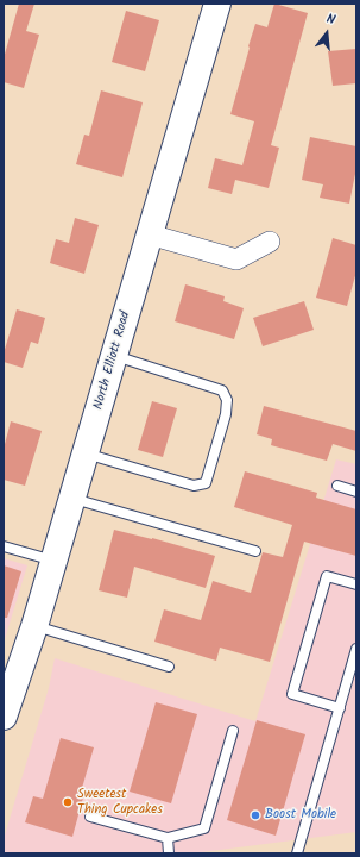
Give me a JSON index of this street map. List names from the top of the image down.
{
  "streets": {
    "street": ["North Elliott Road"]
  },
  "places": ["Sweetest Thing Cupcakes", "Boost Mobile"],
  "north": "top"
}
